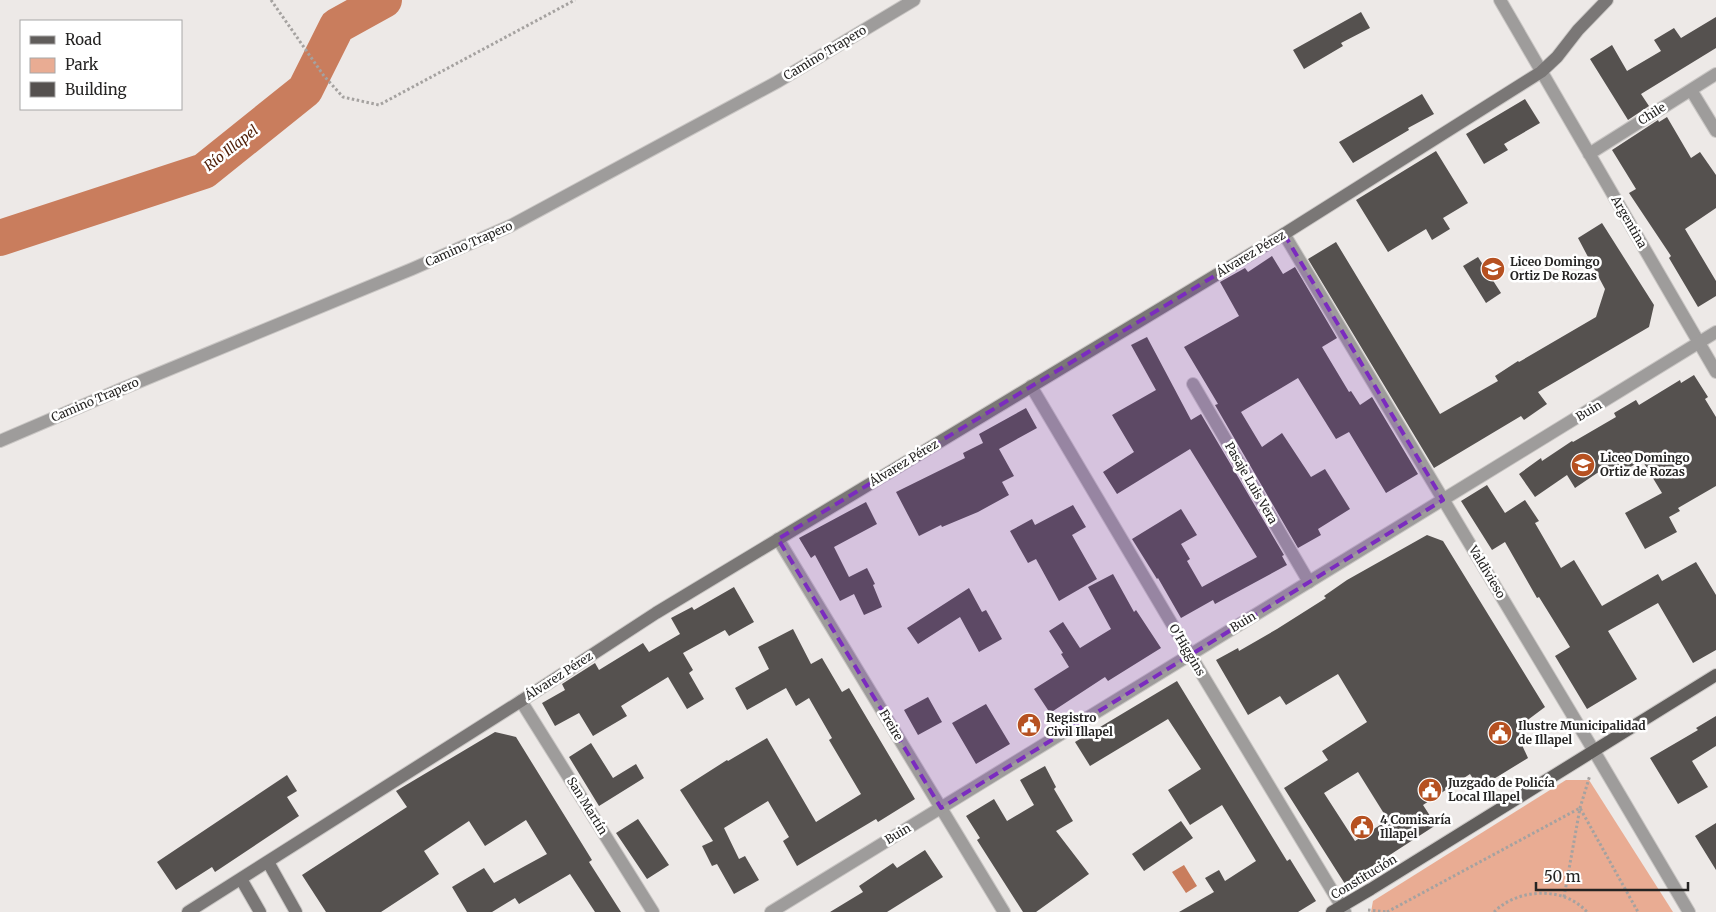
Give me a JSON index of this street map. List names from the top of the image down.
{
  "streets": {
    "main road": ["Álvarez Pérez", "Constitución"],
    "street": [
      "Camino Trapero",
      "Chile",
      "Argentina",
      "Buin",
      "Pasaje Luis Vera",
      "Valdivieso",
      "O'Higgins",
      "Freire",
      "San Martín"
    ]
  },
  "crossings": [
    ["Chile", "Argentina"],
    ["Argentina", "Álvarez Pérez"],
    ["Argentina", "Buin"],
    ["Álvarez Pérez", "Valdivieso"],
    ["Álvarez Pérez", "O'Higgins"],
    ["Álvarez Pérez", "Freire"],
    ["Álvarez Pérez", "San Martín"],
    ["Buin", "Pasaje Luis Vera"],
    ["Buin", "Valdivieso"],
    ["Buin", "O'Higgins"],
    ["Buin", "Freire"],
    ["Valdivieso", "Constitución"],
    ["O'Higgins", "Constitución"]
  ],
  "water": ["Río Illapel"],
  "places": {
    "school or university": ["Liceo Domingo Ortiz De Rozas", "Liceo Domingo Ortiz de Rozas"],
    "public building": [
      "Registro Civil Illapel",
      "Ilustre Municipalidad de Illapel",
      "Juzgado de Policía Local Illapel",
      "4 Comisaría Illapel"
    ]
  },
  "legend": ["Road", "Park", "Building"],
  "scale_bar": "50 m"
}
